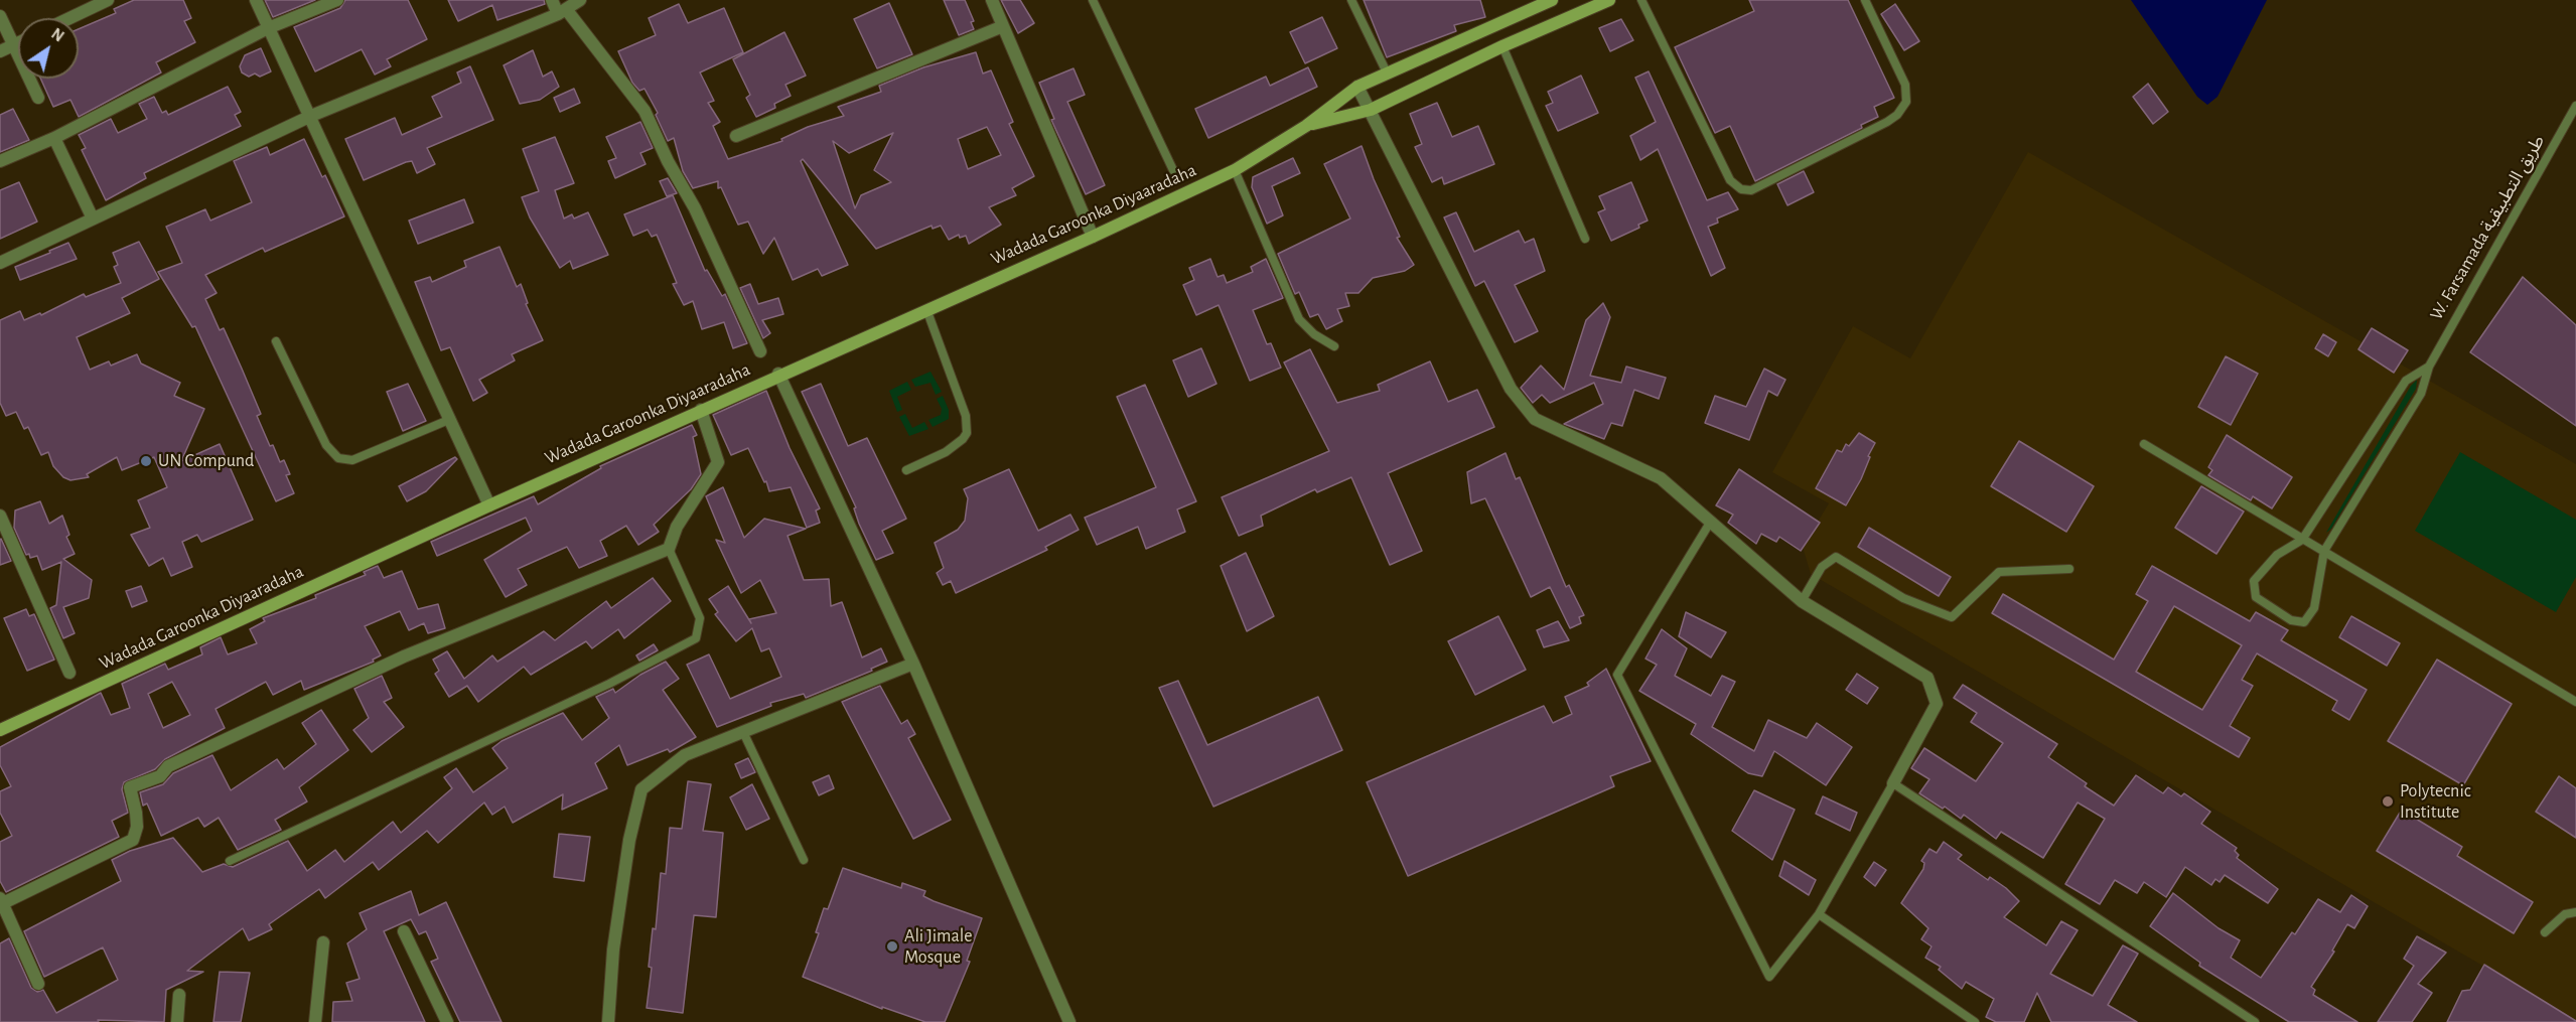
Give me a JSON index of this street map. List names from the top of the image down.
{
  "streets": {
    "main road": ["Wadada Garoonka Diyaaradaha"],
    "lane": ["W. Farsamada طريق التطبيقية"]
  },
  "places": ["UN Compund", "Polytecnic Institute", "Ali Jimale Mosque"],
  "north": "top right"
}
